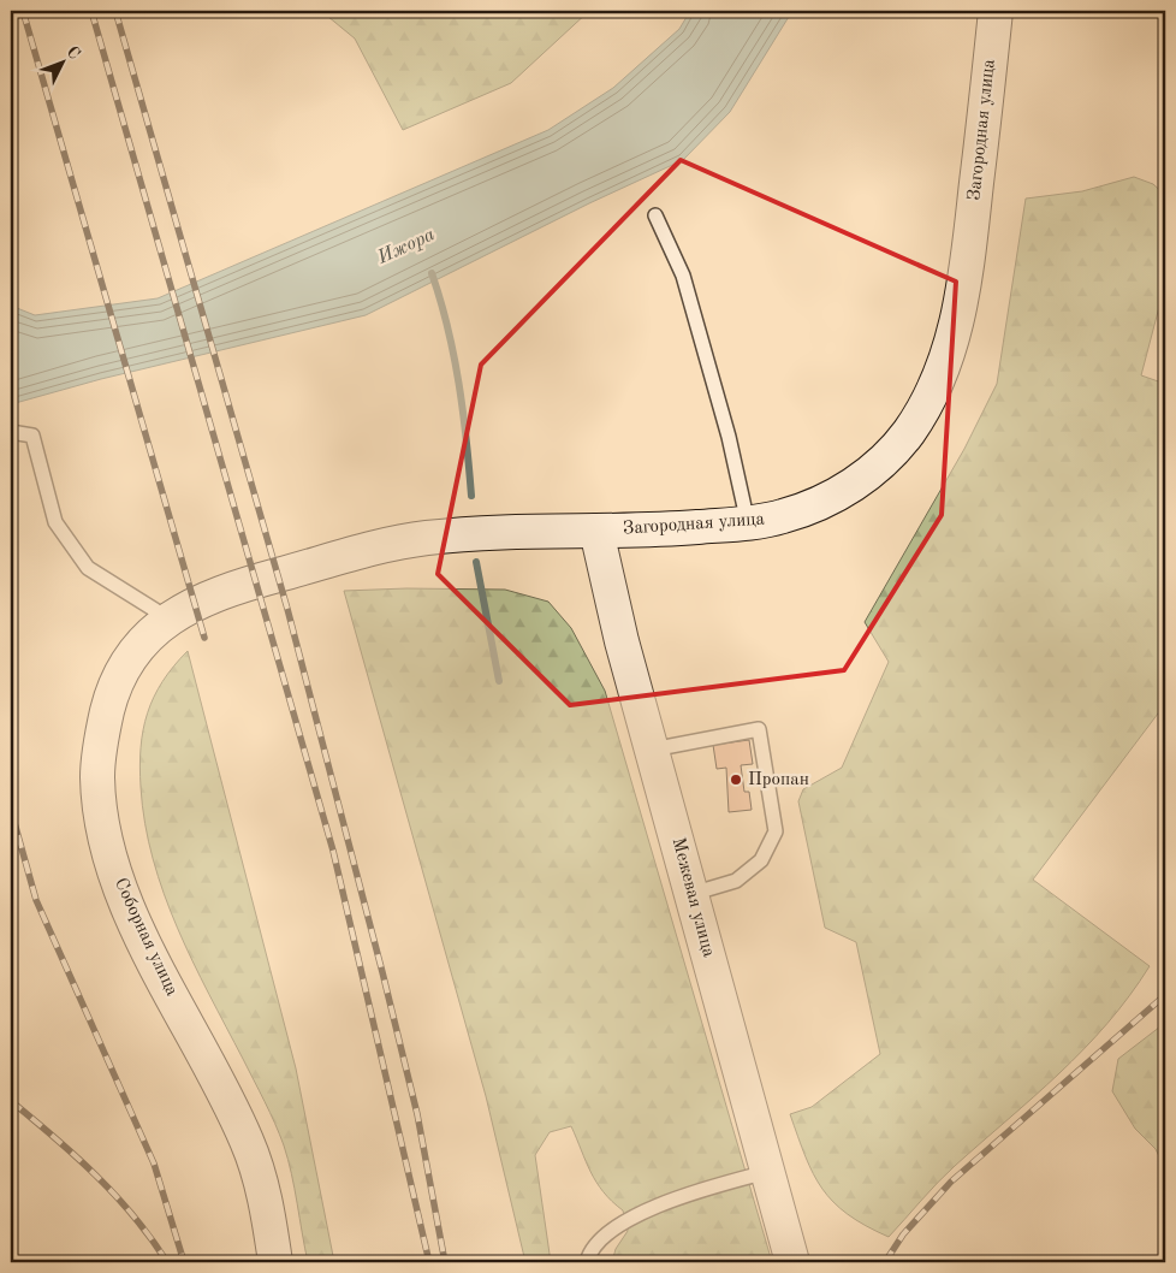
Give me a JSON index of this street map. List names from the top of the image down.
{
  "streets": {
    "main road": ["Загородная улица", "Межевая улица", "Соборная улица"]
  },
  "crossings": [
    ["Загородная улица", "Межевая улица"],
    ["Загородная улица", "Соборная улица"]
  ],
  "water": ["Ижора"],
  "places": ["Пропан"],
  "north": "top right"
}
